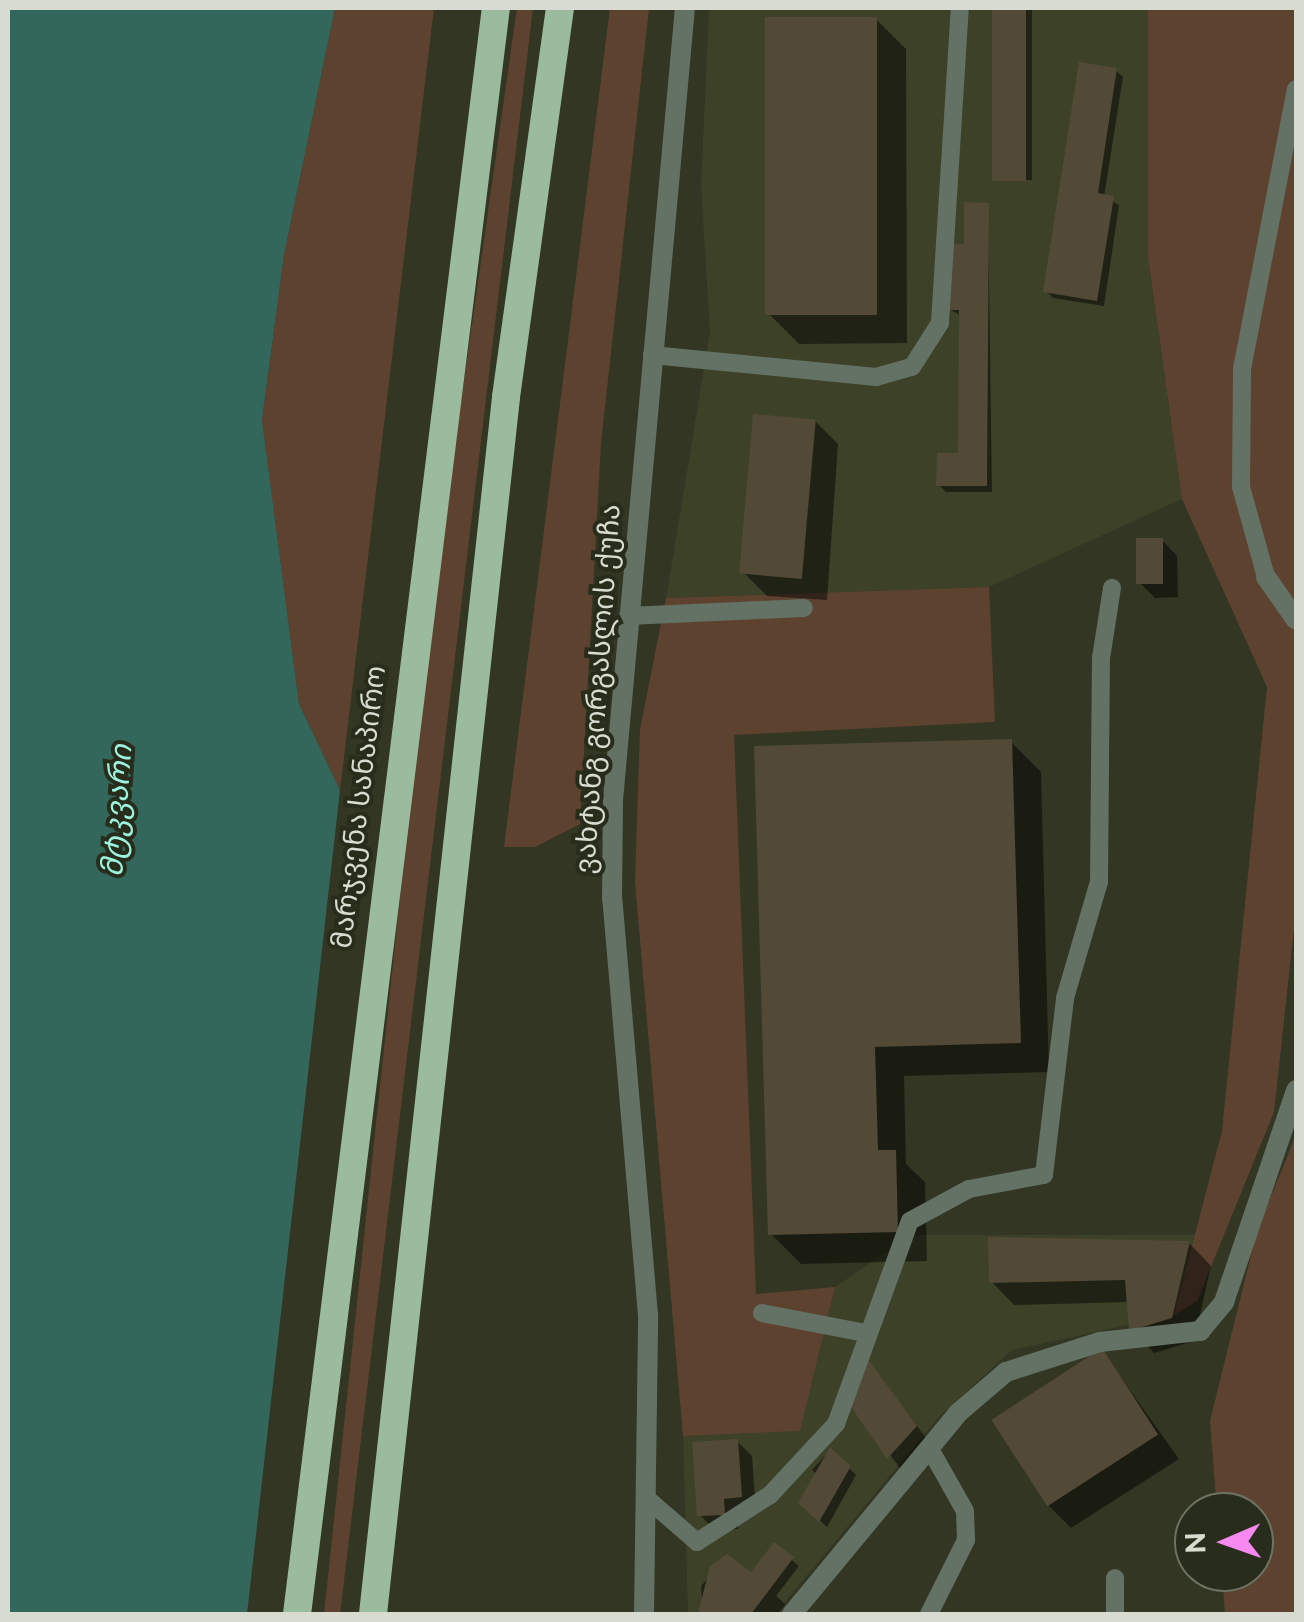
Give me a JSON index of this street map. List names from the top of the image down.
{
  "streets": {
    "highway": ["მარჯვენა სანაპირო"],
    "street": ["ვახტანგ გორგასლის ქუჩა"]
  },
  "water": ["მტკვარი"],
  "north": "left"
}
